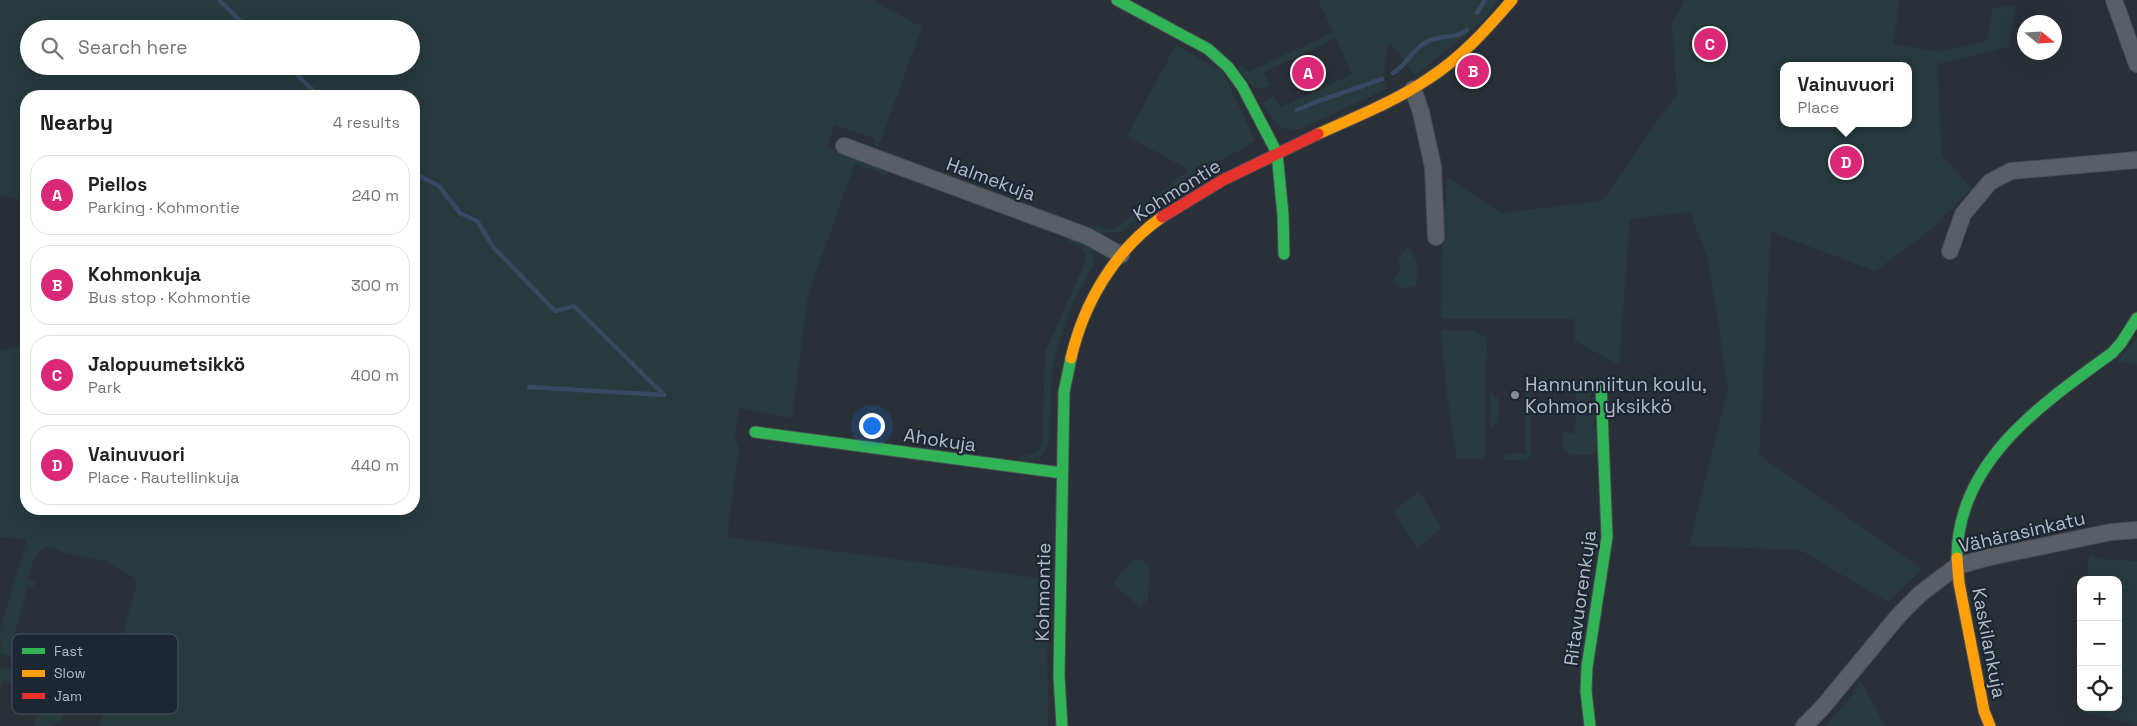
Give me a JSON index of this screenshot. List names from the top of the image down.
{
  "streets": {
    "street": [
      "Halmekuja",
      "Kohmontie",
      "Ahokuja",
      "Vähärasinkatu",
      "Ritavuorenkuja",
      "Kaskilankuja"
    ]
  },
  "crossings": [
    ["Halmekuja", "Kohmontie"],
    ["Kohmontie", "Ahokuja"],
    ["Vähärasinkatu", "Kaskilankuja"]
  ],
  "places": ["Hannunniitun koulu, Kohmon yksikkö"],
  "legend": ["Fast", "Slow", "Jam"],
  "north": "right",
  "page": {
    "search": "Search here",
    "pins": [
      "C",
      "B",
      "A",
      "D"
    ],
    "popup": ["Vainuvuori", "Place"],
    "heading": ["Nearby", "4 results"],
    "list": [
      {
        "mark": "A",
        "name": "Piellos",
        "note": "Parking · Kohmontie",
        "value": "240 m"
      },
      {
        "mark": "B",
        "name": "Kohmonkuja",
        "note": "Bus stop · Kohmontie",
        "value": "300 m"
      },
      {
        "mark": "C",
        "name": "Jalopuumetsikkö",
        "note": "Park",
        "value": "400 m"
      },
      {
        "mark": "D",
        "name": "Vainuvuori",
        "note": "Place · Rautellinkuja",
        "value": "440 m"
      }
    ],
    "map_buttons": ["+", "−"]
  }
}
